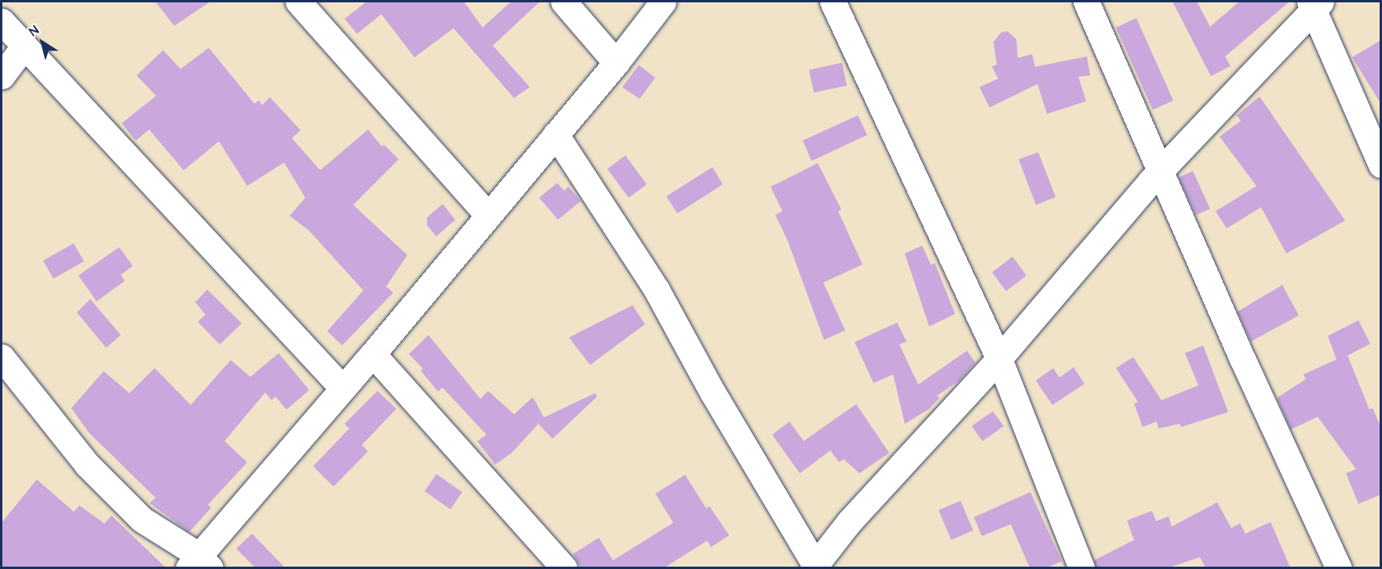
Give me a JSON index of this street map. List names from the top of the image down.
{
  "north": "top left"
}
